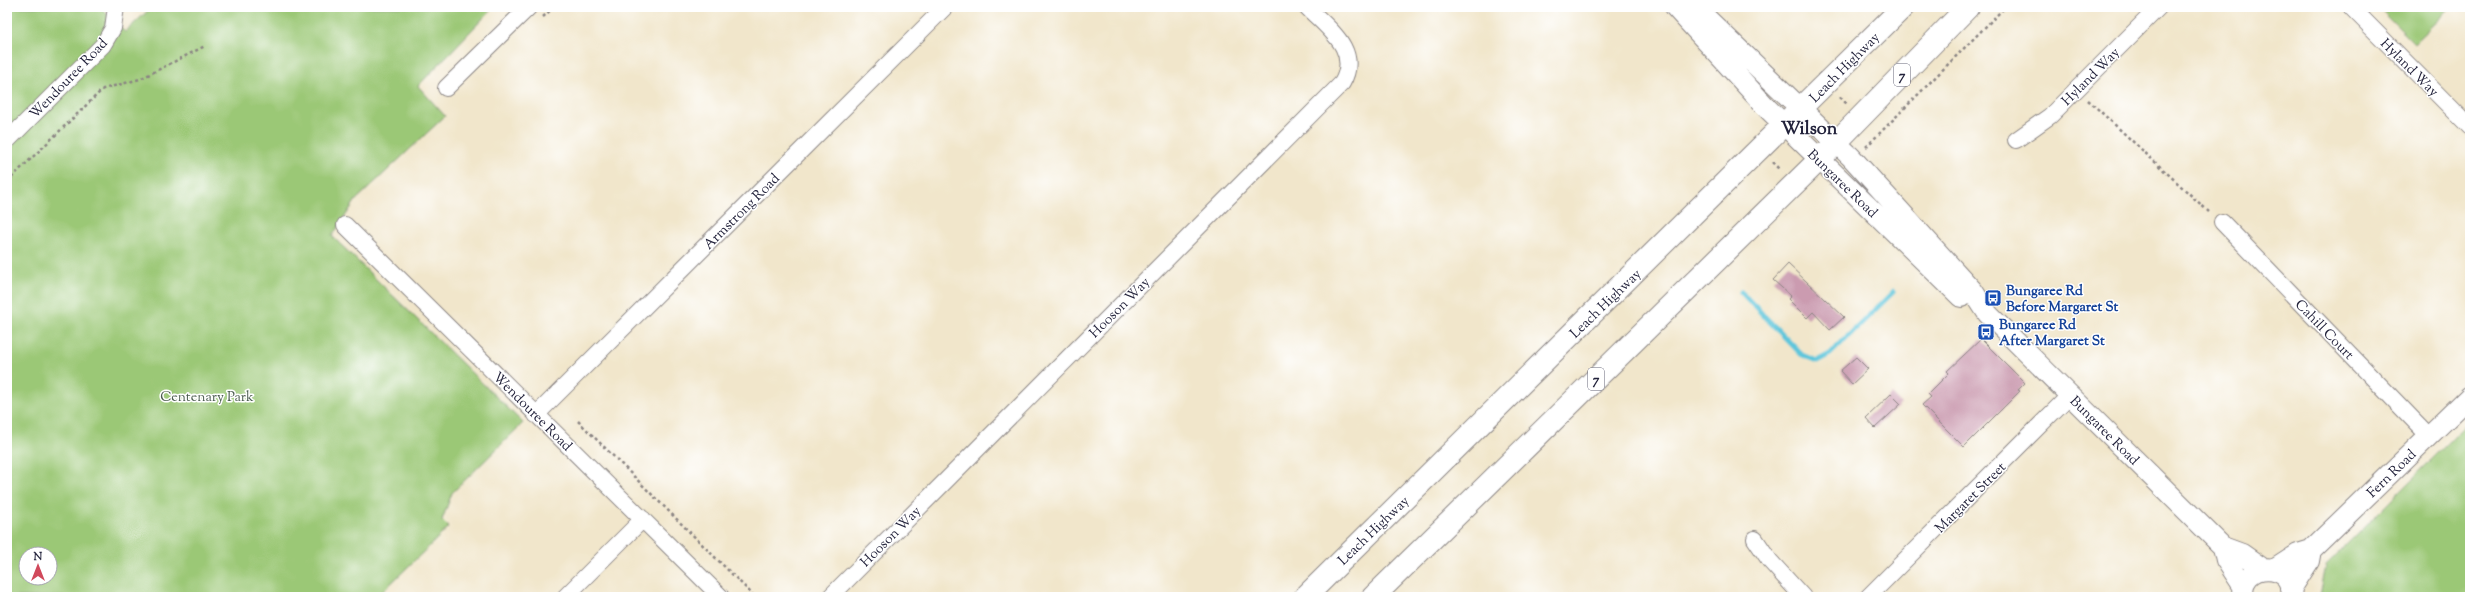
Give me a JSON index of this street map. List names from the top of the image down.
{
  "streets": {
    "highway": ["Leach Highway", "7"],
    "street": [
      "Hyland Way",
      "Wendouree Road",
      "Bungaree Road",
      "Armstrong Road",
      "Hooson Way",
      "Cahill Court",
      "Fern Road",
      "Margaret Street"
    ]
  },
  "crossings": [
    ["Leach Highway", "Bungaree Road"],
    ["7", "Bungaree Road"],
    ["Wendouree Road", "Armstrong Road"],
    ["Bungaree Road", "Fern Road"],
    ["Bungaree Road", "Margaret Street"],
    ["Cahill Court", "Fern Road"]
  ],
  "districts": ["Wilson"],
  "parks": ["Centenary Park"],
  "places": {
    "bus stop": ["Bungaree Rd Before Margaret St", "Bungaree Rd After Margaret St"]
  },
  "north": "top"
}
